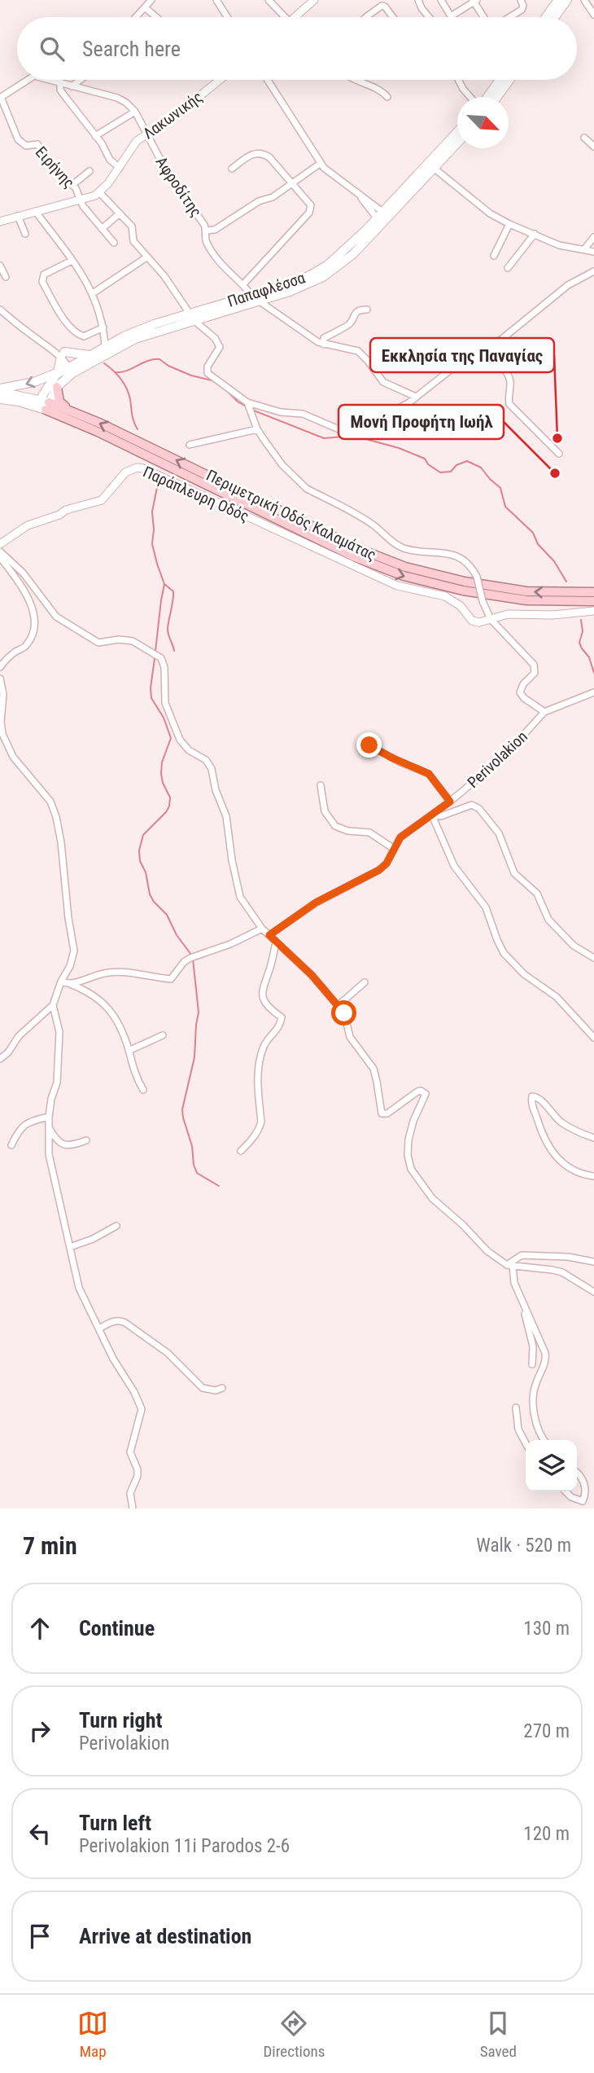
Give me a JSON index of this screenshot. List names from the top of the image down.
{
  "streets": {
    "main road": ["Παπαφλέσσα", "Περιμετρική Οδός Καλαμάτας"],
    "street": [
      "Λακωνικής",
      "Ειρήνης",
      "Αφροδίτης",
      "Παράπλευρη Οδός",
      "Perivolakion"
    ]
  },
  "crossings": [
    ["Λακωνικής", "Ειρήνης"],
    ["Λακωνικής", "Αφροδίτης"],
    ["Αφροδίτης", "Παπαφλέσσα"],
    ["Παπαφλέσσα", "Περιμετρική Οδός Καλαμάτας"]
  ],
  "places": ["Εκκλησία της Παναγίας", "Μονή Προφήτη Ιωήλ"],
  "north": "bottom right",
  "page": {
    "search": "Search here",
    "heading": ["7 min", "Walk · 520 m"],
    "list": [
      ["Continue", "130 m"],
      ["Turn right", "Perivolakion", "270 m"],
      ["Turn left", "Perivolakion 11i Parodos 2-6", "120 m"],
      "Arrive at destination"
    ],
    "nav": ["Map", "Directions", "Saved"]
  }
}
